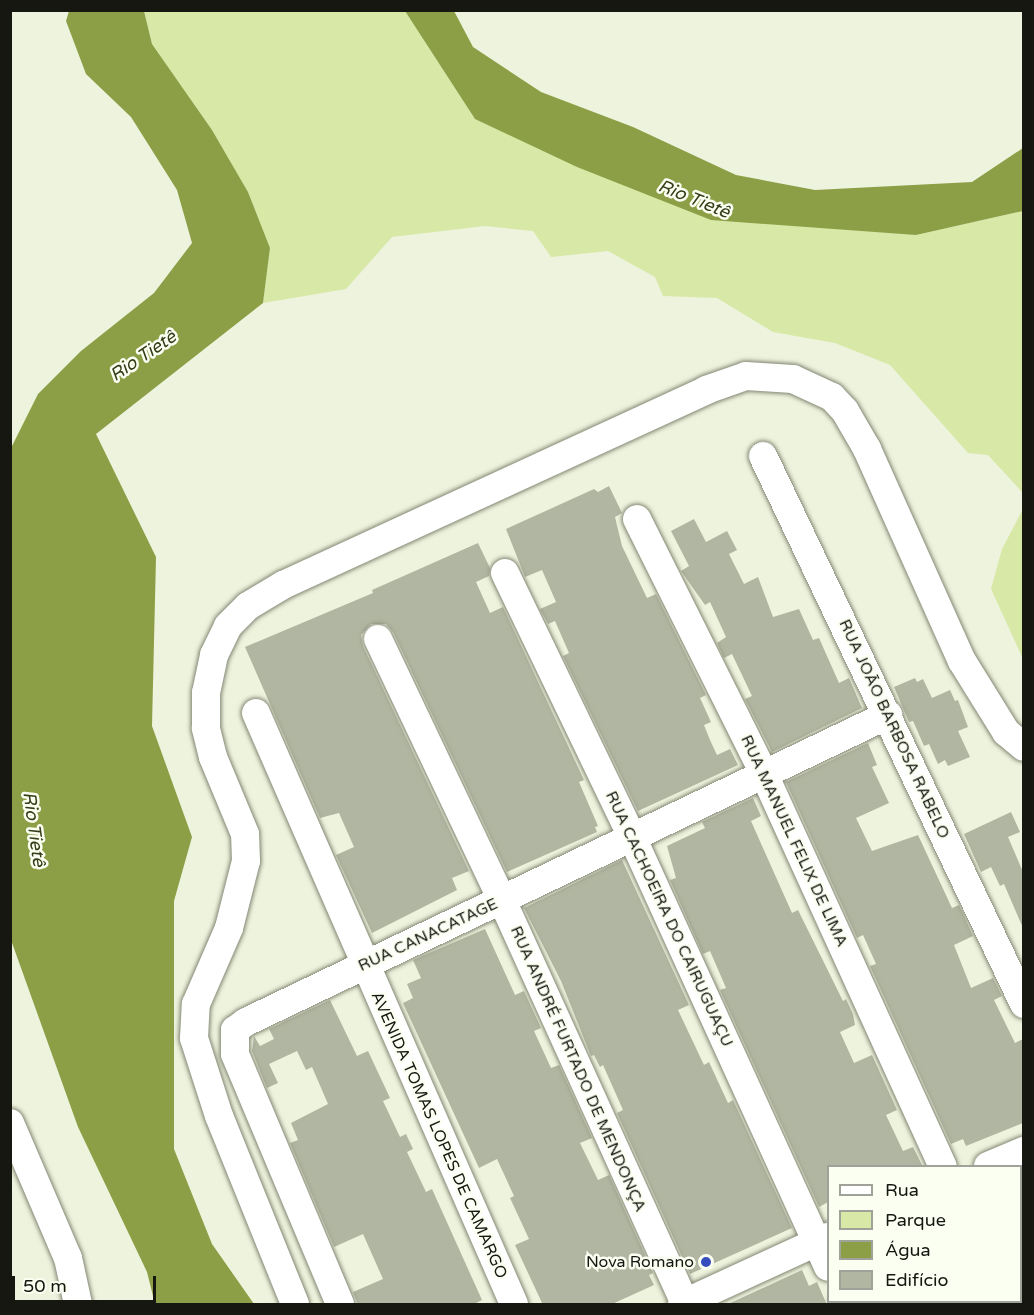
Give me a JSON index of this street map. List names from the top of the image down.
{
  "streets": {
    "street": [
      "RUA JOÃO BARBOSA RABELO",
      "RUA MANUEL FELIX DE LIMA",
      "RUA CACHOEIRA DO CAIRUGUAÇU",
      "RUA CANACATAGE",
      "RUA ANDRÉ FURTADO DE MENDONÇA",
      "AVENIDA TOMAS LOPES DE CAMARGO"
    ]
  },
  "crossings": [
    ["RUA JOÃO BARBOSA RABELO", "RUA CANACATAGE"],
    ["RUA MANUEL FELIX DE LIMA", "RUA CANACATAGE"],
    ["RUA CACHOEIRA DO CAIRUGUAÇU", "RUA CANACATAGE"],
    ["RUA CANACATAGE", "RUA ANDRÉ FURTADO DE MENDONÇA"],
    ["RUA CANACATAGE", "AVENIDA TOMAS LOPES DE CAMARGO"]
  ],
  "water": ["Rio Tietê"],
  "places": ["Nova Romano"],
  "legend": [
    "Rua",
    "Parque",
    "Água",
    "Edifício"
  ],
  "scale_bar": "50 m"
}
